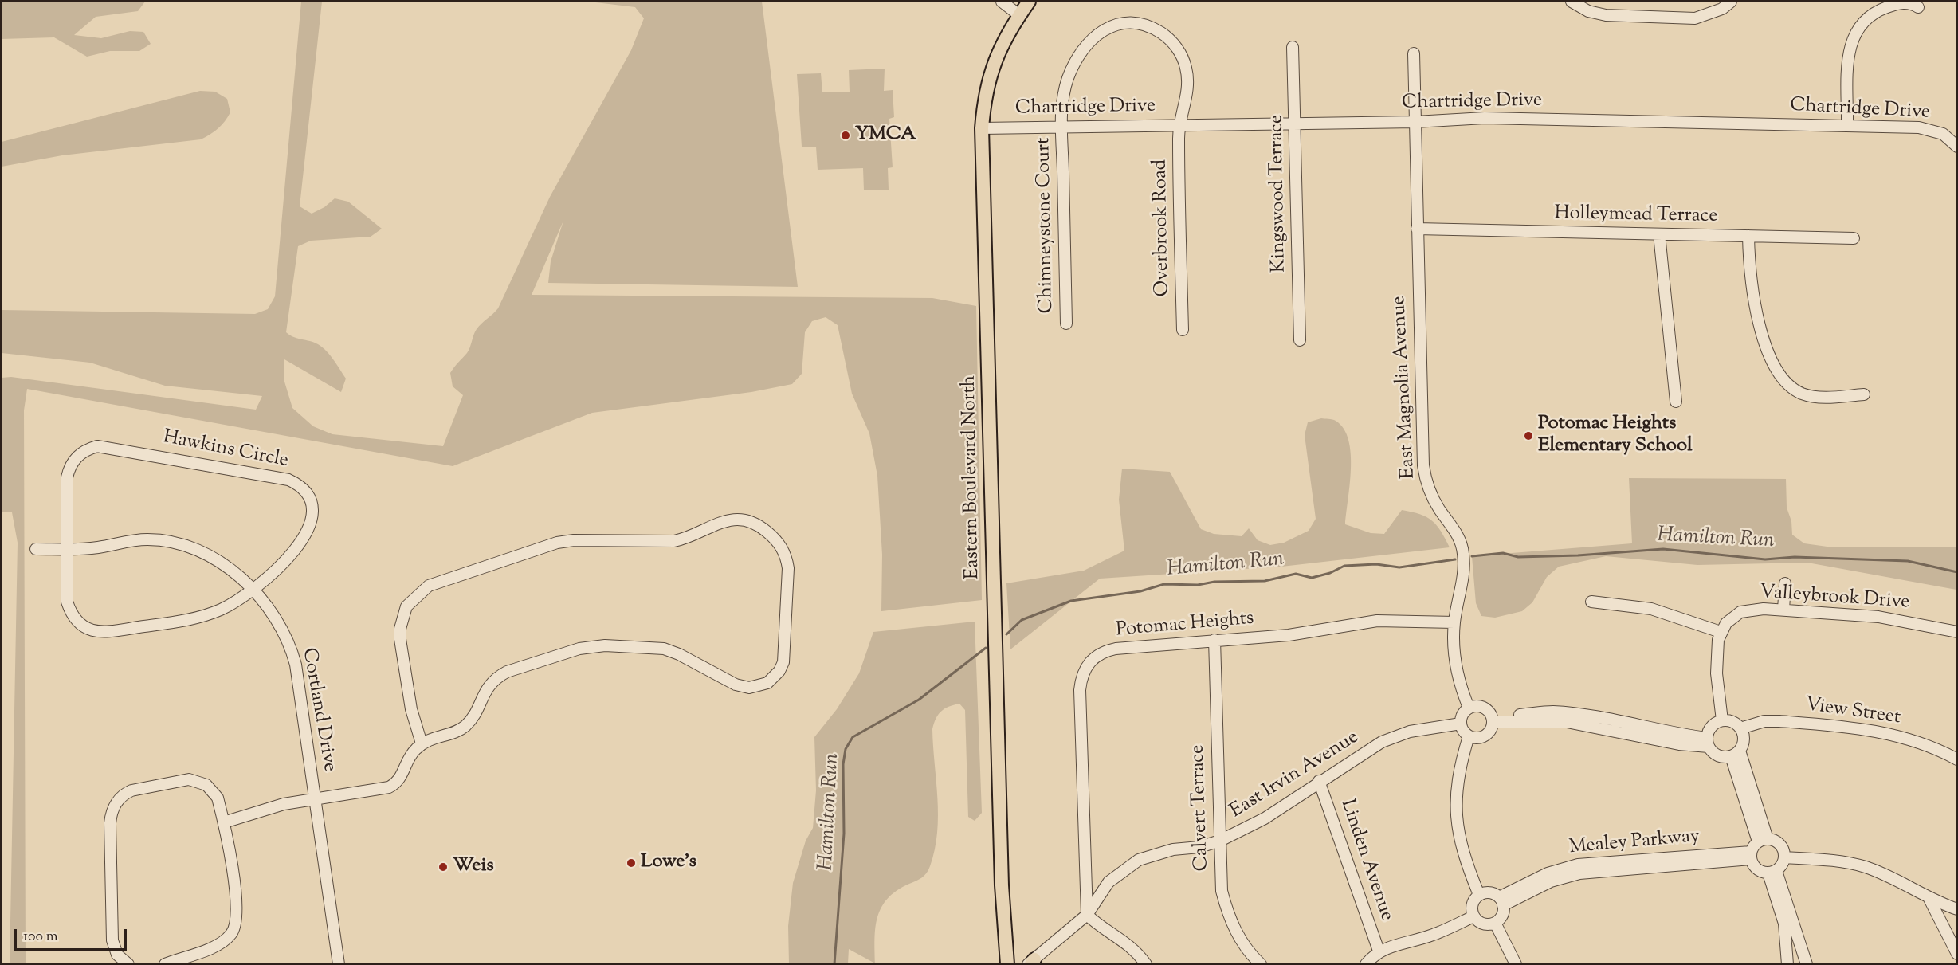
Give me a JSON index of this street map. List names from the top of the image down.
{
  "streets": {
    "main road": ["Eastern Boulevard North"],
    "street": [
      "Chartridge Drive",
      "Kingswood Terrace",
      "Holleymead Terrace",
      "Chimneystone Court",
      "Overbrook Road",
      "East Magnolia Avenue",
      "Hawkins Circle",
      "Valleybrook Drive",
      "Potomac Heights",
      "Cortland Drive",
      "View Street",
      "East Irvin Avenue",
      "Calvert Terrace",
      "Mealey Parkway",
      "Linden Avenue"
    ]
  },
  "crossings": [
    ["Chartridge Drive", "Kingswood Terrace"],
    ["Chartridge Drive", "Chimneystone Court"],
    ["Chartridge Drive", "Overbrook Road"],
    ["Chartridge Drive", "East Magnolia Avenue"],
    ["Chartridge Drive", "Eastern Boulevard North"],
    ["Holleymead Terrace", "East Magnolia Avenue"],
    ["Chimneystone Court", "Overbrook Road"],
    ["East Magnolia Avenue", "Potomac Heights"],
    ["East Magnolia Avenue", "East Irvin Avenue"],
    ["Hawkins Circle", "Cortland Drive"],
    ["Potomac Heights", "East Irvin Avenue"],
    ["Potomac Heights", "Calvert Terrace"],
    ["East Irvin Avenue", "Calvert Terrace"],
    ["East Irvin Avenue", "Linden Avenue"]
  ],
  "water": ["Hamilton Run"],
  "places": [
    "YMCA",
    "Potomac Heights Elementary School",
    "Lowe's",
    "Weis"
  ],
  "scale_bar": "100 m"
}
